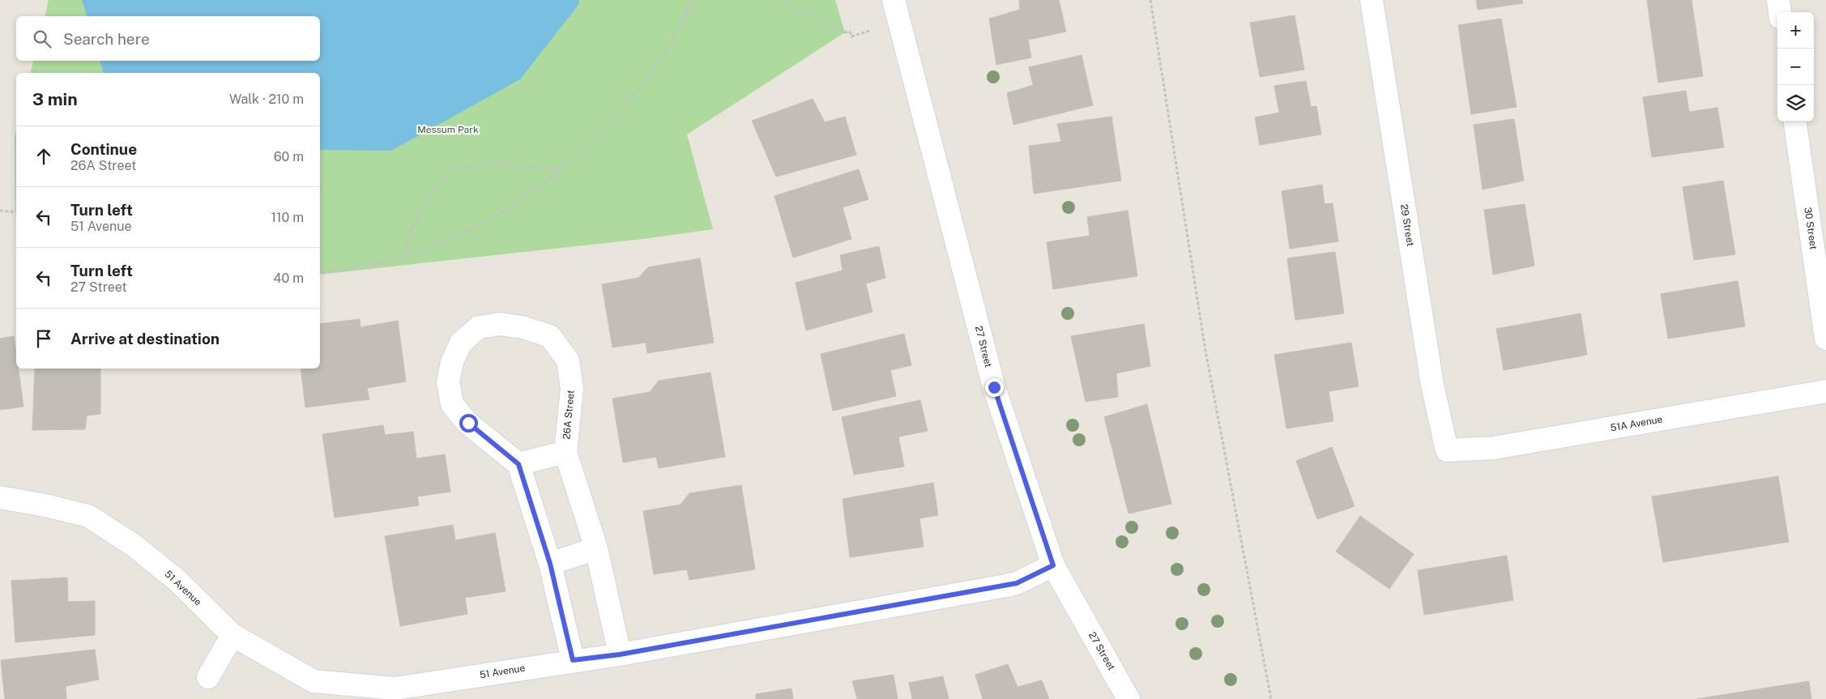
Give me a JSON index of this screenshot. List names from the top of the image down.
{
  "streets": {
    "street": [
      "29 Street",
      "30 Street",
      "27 Street",
      "26A Street",
      "51A Avenue",
      "51 Avenue"
    ]
  },
  "crossings": [
    ["29 Street", "51A Avenue"],
    ["27 Street", "51 Avenue"],
    ["26A Street", "51 Avenue"]
  ],
  "parks": ["Messum Park"],
  "page": {
    "map_buttons": ["+", "−"],
    "search": "Search here",
    "heading": ["3 min", "Walk · 210 m"],
    "list": [
      ["Continue", "26A Street", "60 m"],
      ["Turn left", "51 Avenue", "110 m"],
      ["Turn left", "27 Street", "40 m"],
      "Arrive at destination"
    ]
  }
}
